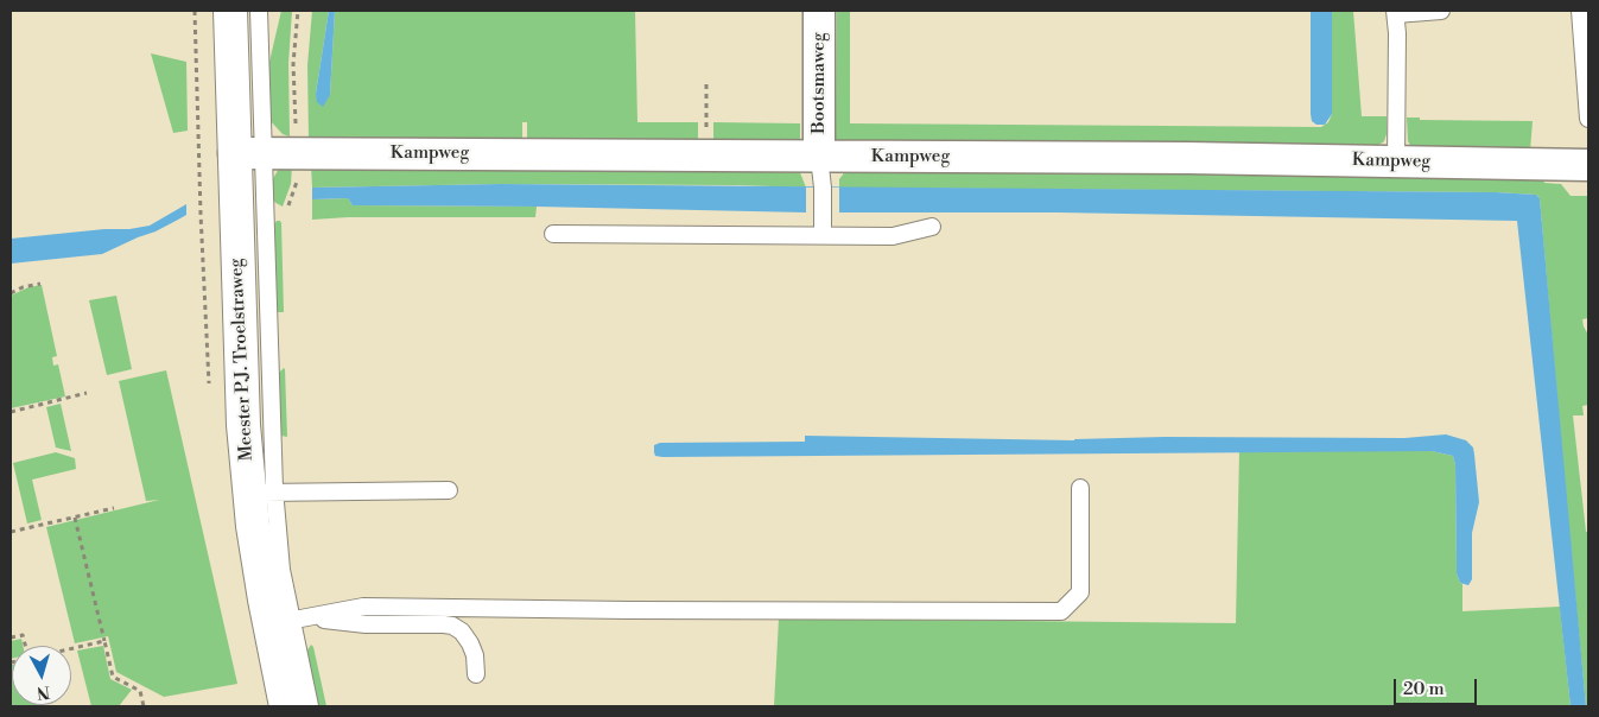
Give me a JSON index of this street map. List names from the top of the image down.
{
  "streets": {
    "main road": ["Meester P.J. Troelstraweg"],
    "street": ["Bootsmaweg", "Kampweg"]
  },
  "crossings": [
    ["Bootsmaweg", "Kampweg"],
    ["Kampweg", "Meester P.J. Troelstraweg"]
  ],
  "scale_bar": "20 m",
  "north": "bottom"
}
